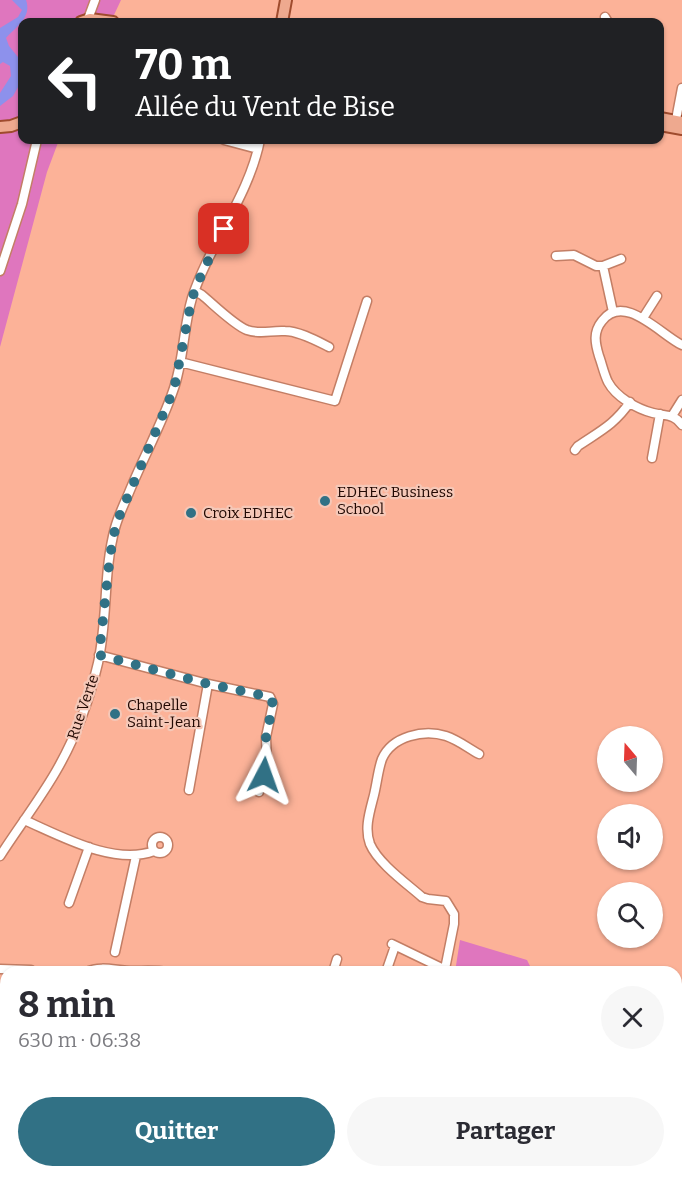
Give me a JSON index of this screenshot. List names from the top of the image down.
{
  "streets": {
    "street": ["Rue Verte"]
  },
  "places": ["EDHEC Business School", "Croix EDHEC", "Chapelle Saint-Jean"],
  "north": "top",
  "page": {
    "turn": ["70 m", "Allée du Vent de Bise"],
    "heading": ["8 min", "630 m · 06:38"],
    "buttons": ["Quitter", "Partager"]
  }
}
